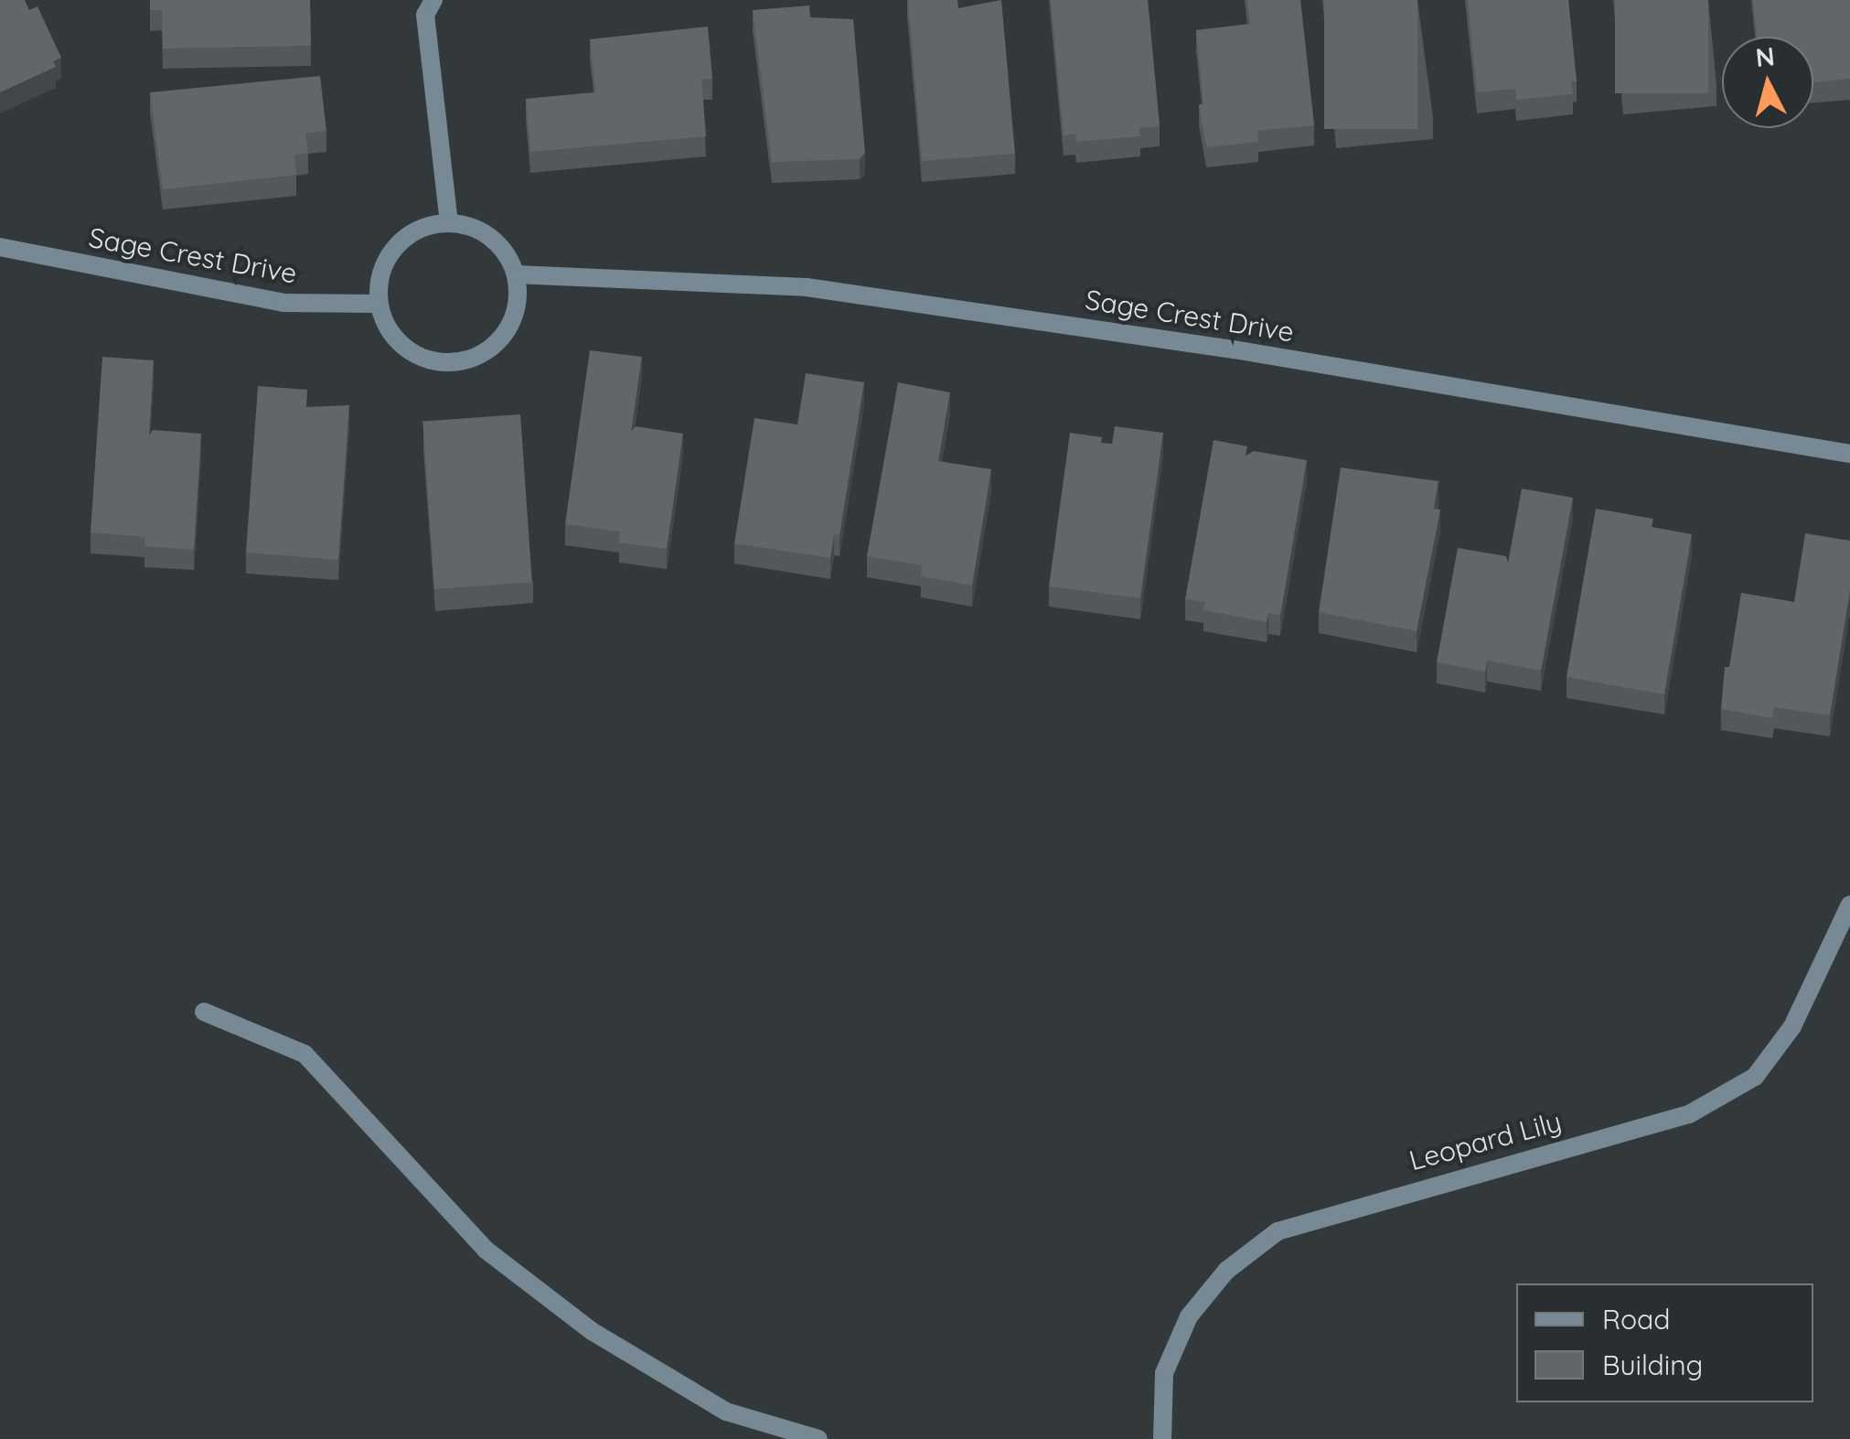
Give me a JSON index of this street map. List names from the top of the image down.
{
  "streets": {
    "street": ["Sage Crest Drive", "Leopard Lily"]
  },
  "legend": ["Road", "Building"],
  "north": "top"
}
